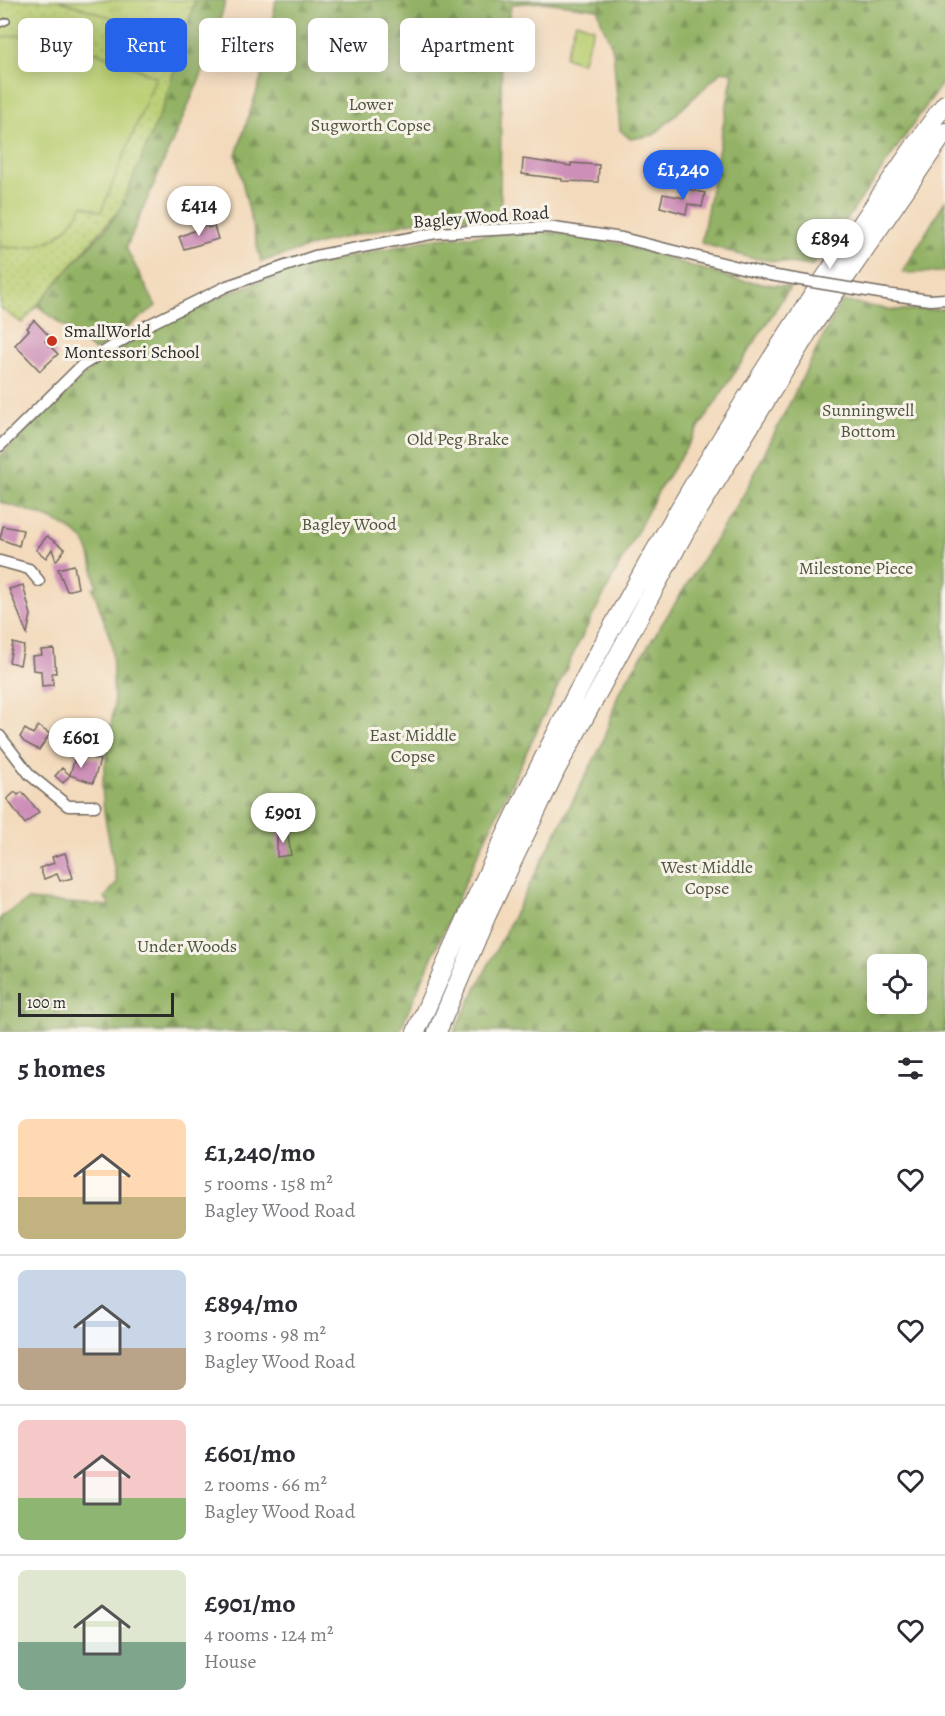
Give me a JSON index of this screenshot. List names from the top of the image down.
{
  "streets": {
    "street": ["Bagley Wood Road"]
  },
  "parks": [
    "Lower Sugworth Copse",
    "Sunningwell Bottom",
    "Old Peg Brake",
    "Bagley Wood",
    "Milestone Piece",
    "East Middle Copse",
    "West Middle Copse",
    "Under Woods"
  ],
  "places": ["SmallWorld Montessori School"],
  "scale_bar": "100 m",
  "page": {
    "chip": [
      "Buy",
      "Rent",
      "Filters",
      "New",
      "Apartment"
    ],
    "price": [
      "£1,240",
      "£414",
      "£894",
      "£601",
      "£901"
    ],
    "scale": "100 m",
    "heading": "5 homes",
    "list": [
      {
        "name": "£1,240/mo",
        "note": "5 rooms · 158 m² · Bagley Wood Road"
      },
      {
        "name": "£894/mo",
        "note": "3 rooms · 98 m² · Bagley Wood Road"
      },
      {
        "name": "£601/mo",
        "note": "2 rooms · 66 m² · Bagley Wood Road"
      },
      {
        "name": "£901/mo",
        "note": "4 rooms · 124 m² · House"
      }
    ]
  }
}
